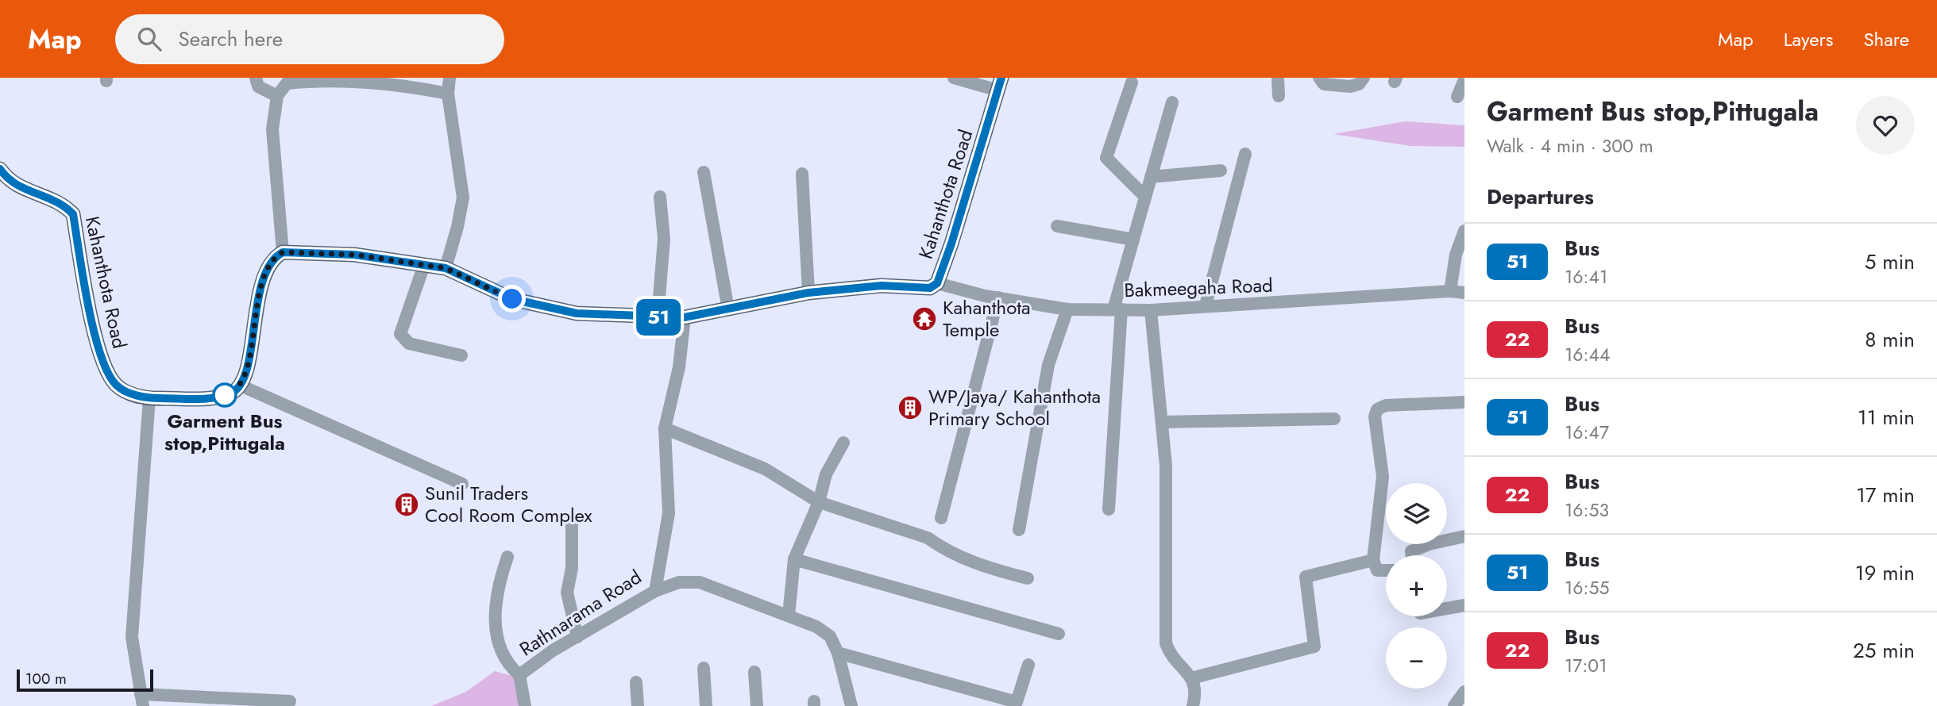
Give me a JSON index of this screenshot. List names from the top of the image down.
{
  "streets": {
    "main road": ["Kahanthota Road"],
    "street": ["Bakmeegaha Road", "Rathnarama Road"]
  },
  "crossings": [
    ["Kahanthota Road", "Bakmeegaha Road"],
    ["Kahanthota Road", "Rathnarama Road"]
  ],
  "places": {
    "temple": ["Kahanthota Temple"],
    "other": ["Garment Bus stop,Pittugala"],
    "building": ["WP/Jaya/ Kahanthota Primary School", "Sunil Traders Cool Room Complex"]
  },
  "lines": ["bus line 51"],
  "scale_bar": "100 m",
  "page": {
    "header": "Map",
    "search": "Search here",
    "nav": ["Map", "Layers", "Share"],
    "on_map": "51",
    "heading": [
      ["Garment Bus stop,Pittugala", "Walk · 4 min · 300 m"],
      "Departures"
    ],
    "list": [
      {
        "mark": "51",
        "name": "Bus",
        "note": "16:41",
        "value": "5 min"
      },
      {
        "mark": "22",
        "name": "Bus",
        "note": "16:44",
        "value": "8 min"
      },
      {
        "mark": "51",
        "name": "Bus",
        "note": "16:47",
        "value": "11 min"
      },
      {
        "mark": "22",
        "name": "Bus",
        "note": "16:53",
        "value": "17 min"
      },
      {
        "mark": "51",
        "name": "Bus",
        "note": "16:55",
        "value": "19 min"
      },
      {
        "mark": "22",
        "name": "Bus",
        "note": "17:01",
        "value": "25 min"
      }
    ],
    "map_buttons": ["+", "−"],
    "scale": "100 m"
  }
}
